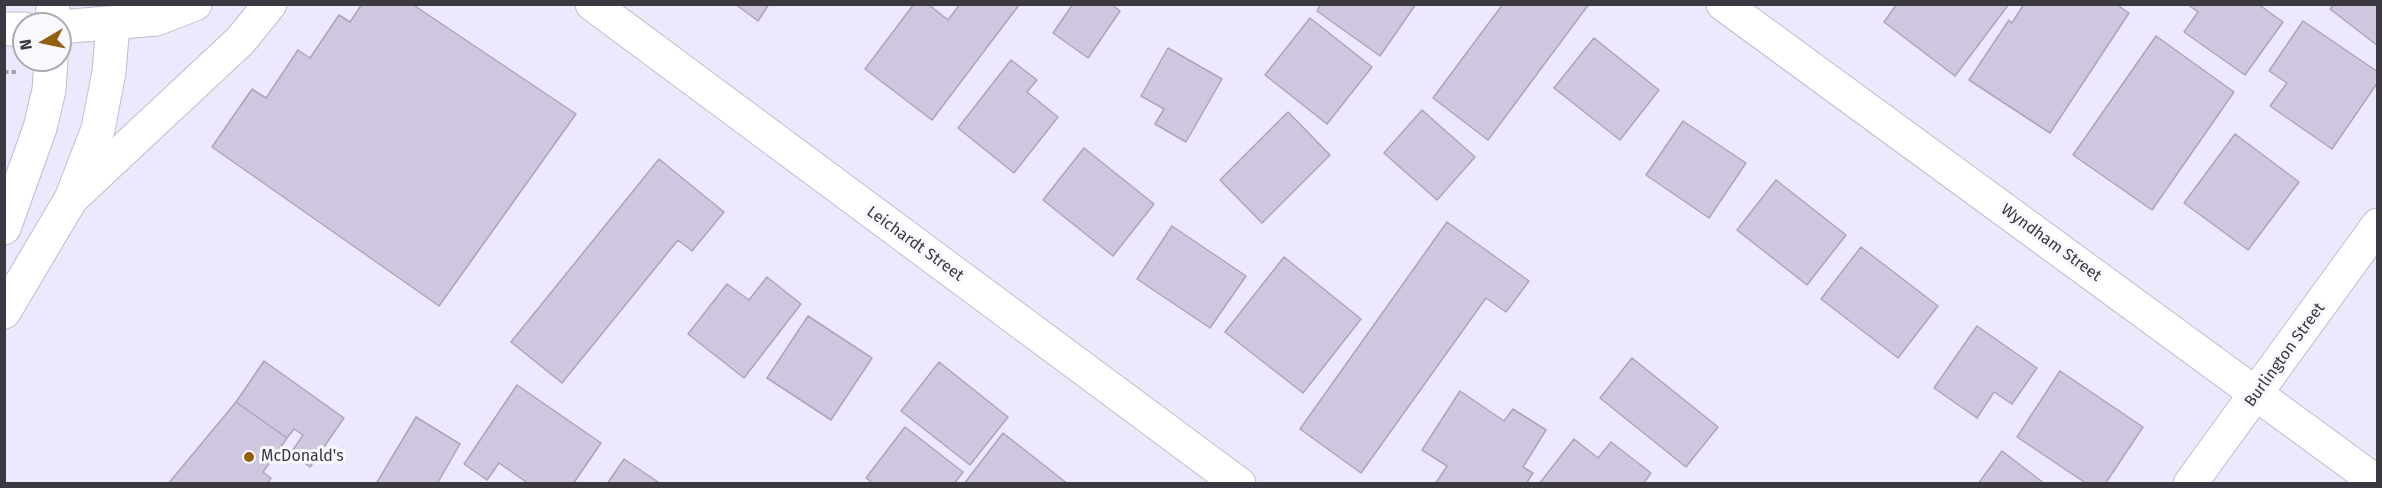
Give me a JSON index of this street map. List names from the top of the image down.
{
  "streets": {
    "main road": ["Wyndham Street", "Leichardt Street", "Burlington Street"]
  },
  "crossings": [
    ["Wyndham Street", "Burlington Street"]
  ],
  "places": ["McDonald's"],
  "north": "left"
}
